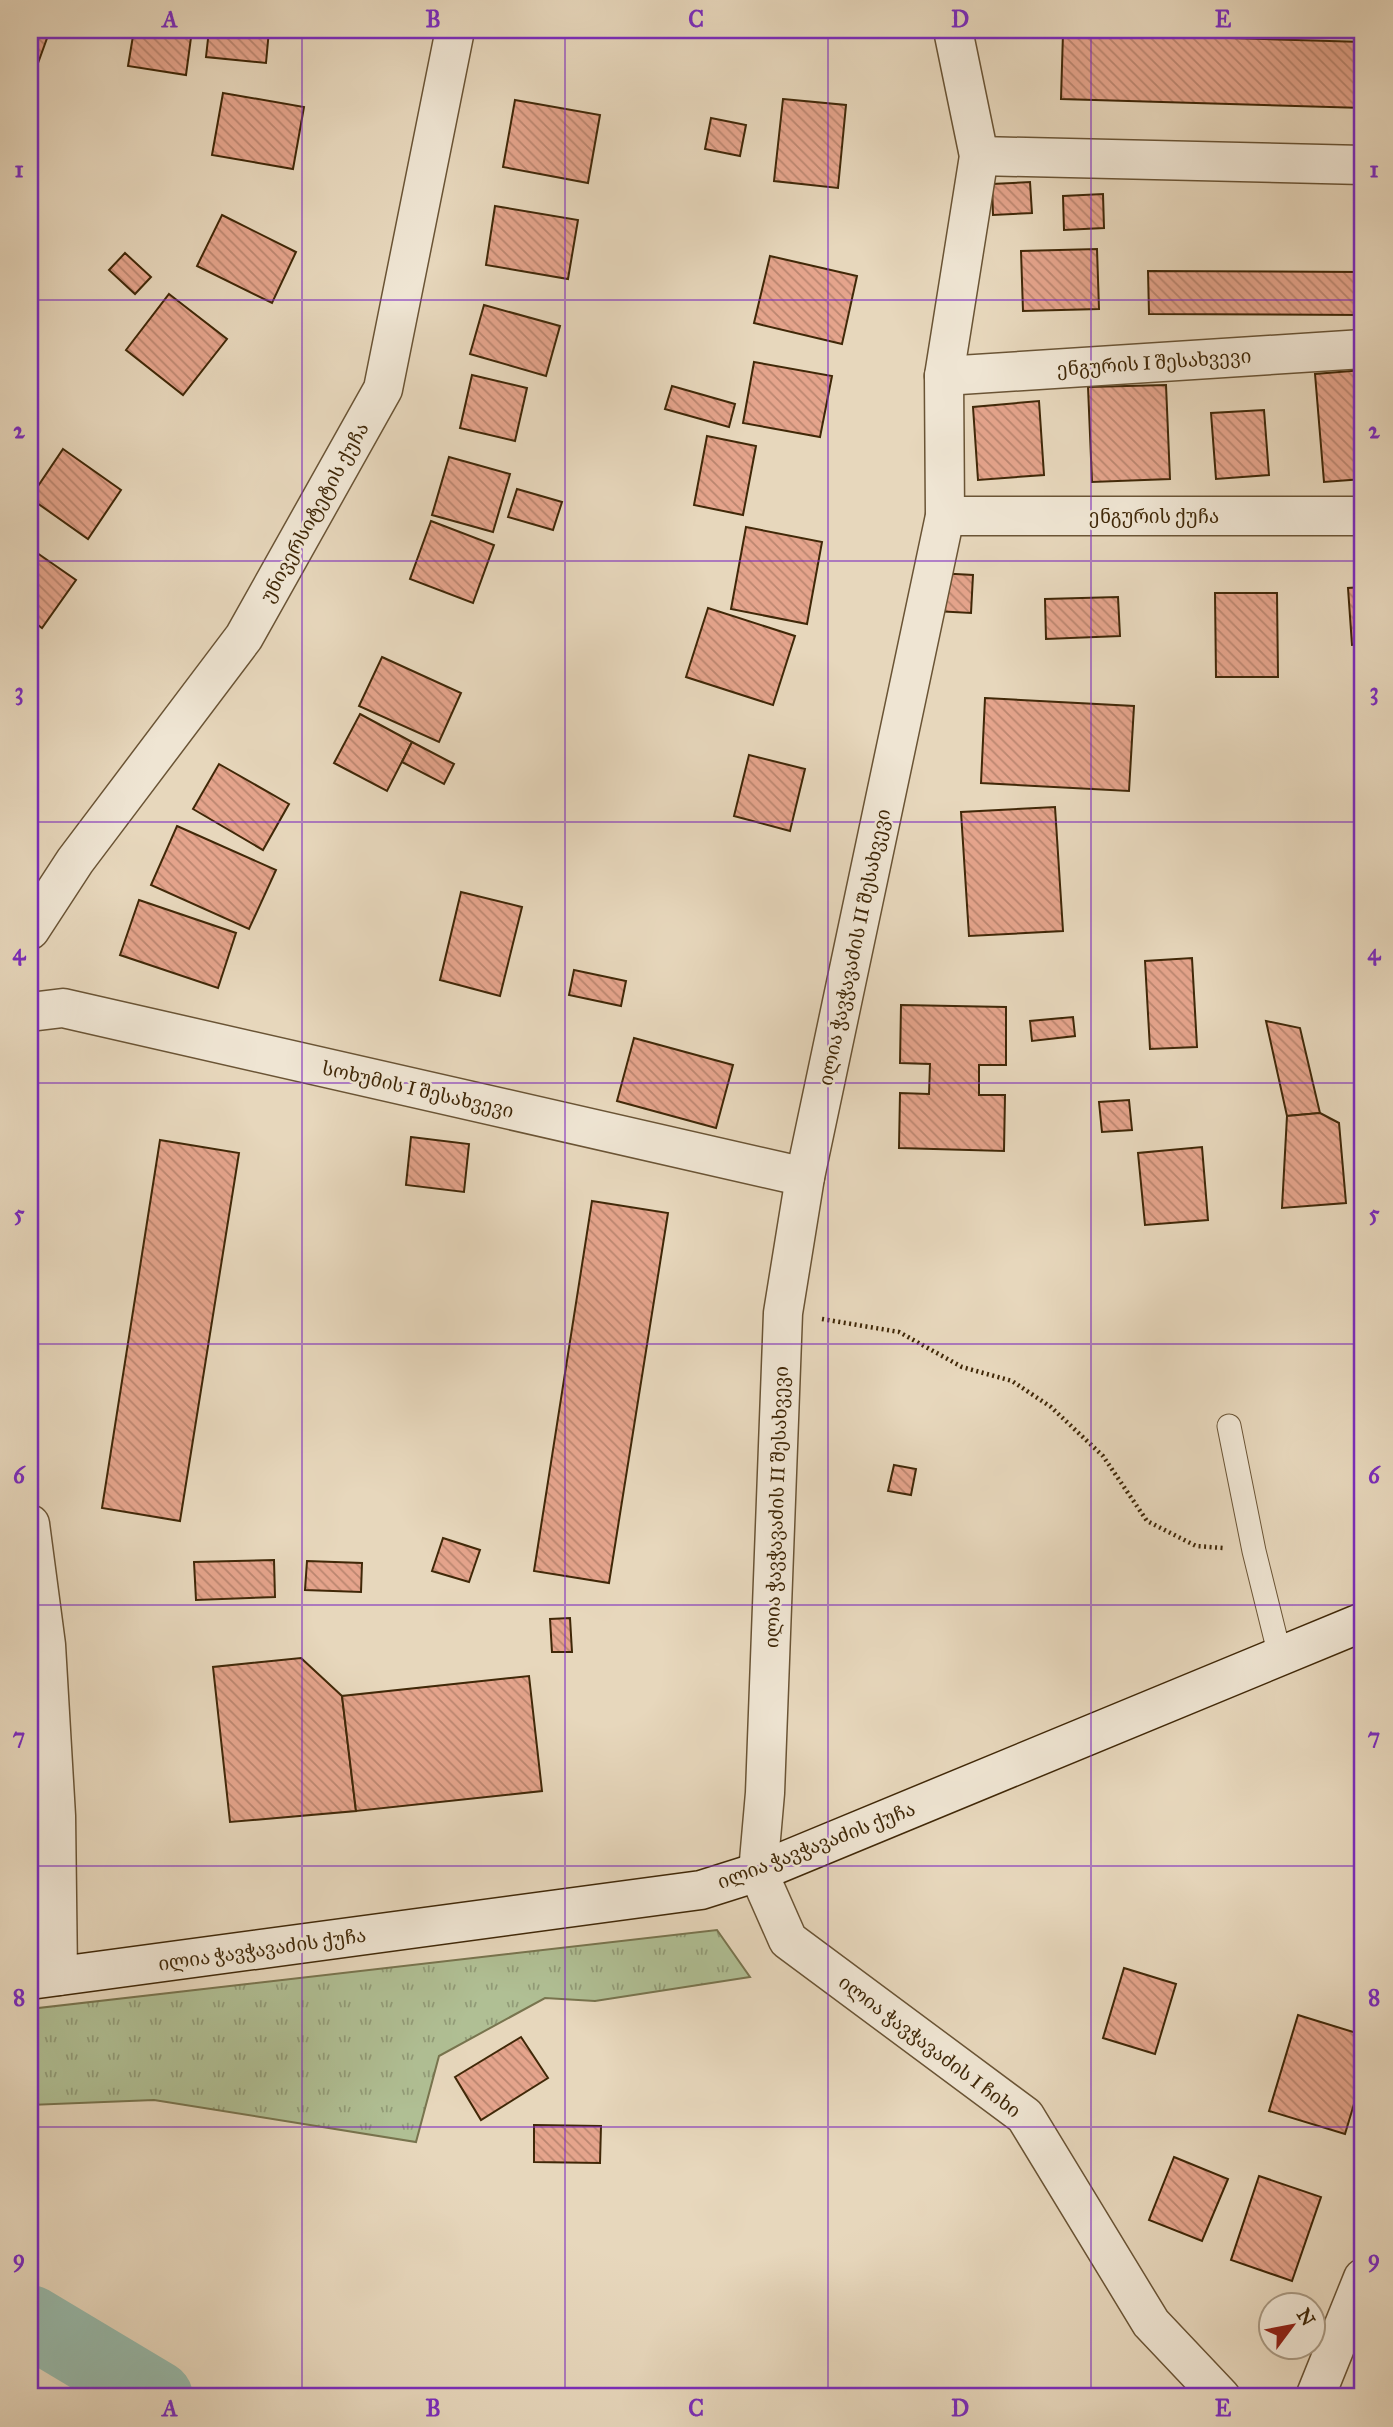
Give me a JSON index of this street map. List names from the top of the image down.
{
  "streets": {
    "street": [
      "ენგურის I შესახვევი",
      "უნივერსიტეტის ქუჩა",
      "ენგურის ქუჩა",
      "ილია ჭავჭავაძის II შესახვევი",
      "სოხუმის I შესახვევი",
      "ილია ჭავჭავაძის ქუჩა",
      "ილია ჭავჭავაძის I ჩიხი"
    ]
  },
  "crossings": [
    ["ენგურის I შესახვევი", "ილია ჭავჭავაძის II შესახვევი"],
    ["ენგურის ქუჩა", "ილია ჭავჭავაძის II შესახვევი"],
    ["ილია ჭავჭავაძის II შესახვევი", "სოხუმის I შესახვევი"],
    ["ილია ჭავჭავაძის II შესახვევი", "ილია ჭავჭავაძის ქუჩა"],
    ["ილია ჭავჭავაძის II შესახვევი", "ილია ჭავჭავაძის I ჩიხი"],
    ["ილია ჭავჭავაძის ქუჩა", "ილია ჭავჭავაძის I ჩიხი"]
  ],
  "north": "top right",
  "grid": {
    "columns": [
      "A",
      "B",
      "C",
      "D",
      "E"
    ],
    "rows": [
      "1",
      "2",
      "3",
      "4",
      "5",
      "6",
      "7",
      "8",
      "9"
    ]
  }
}
